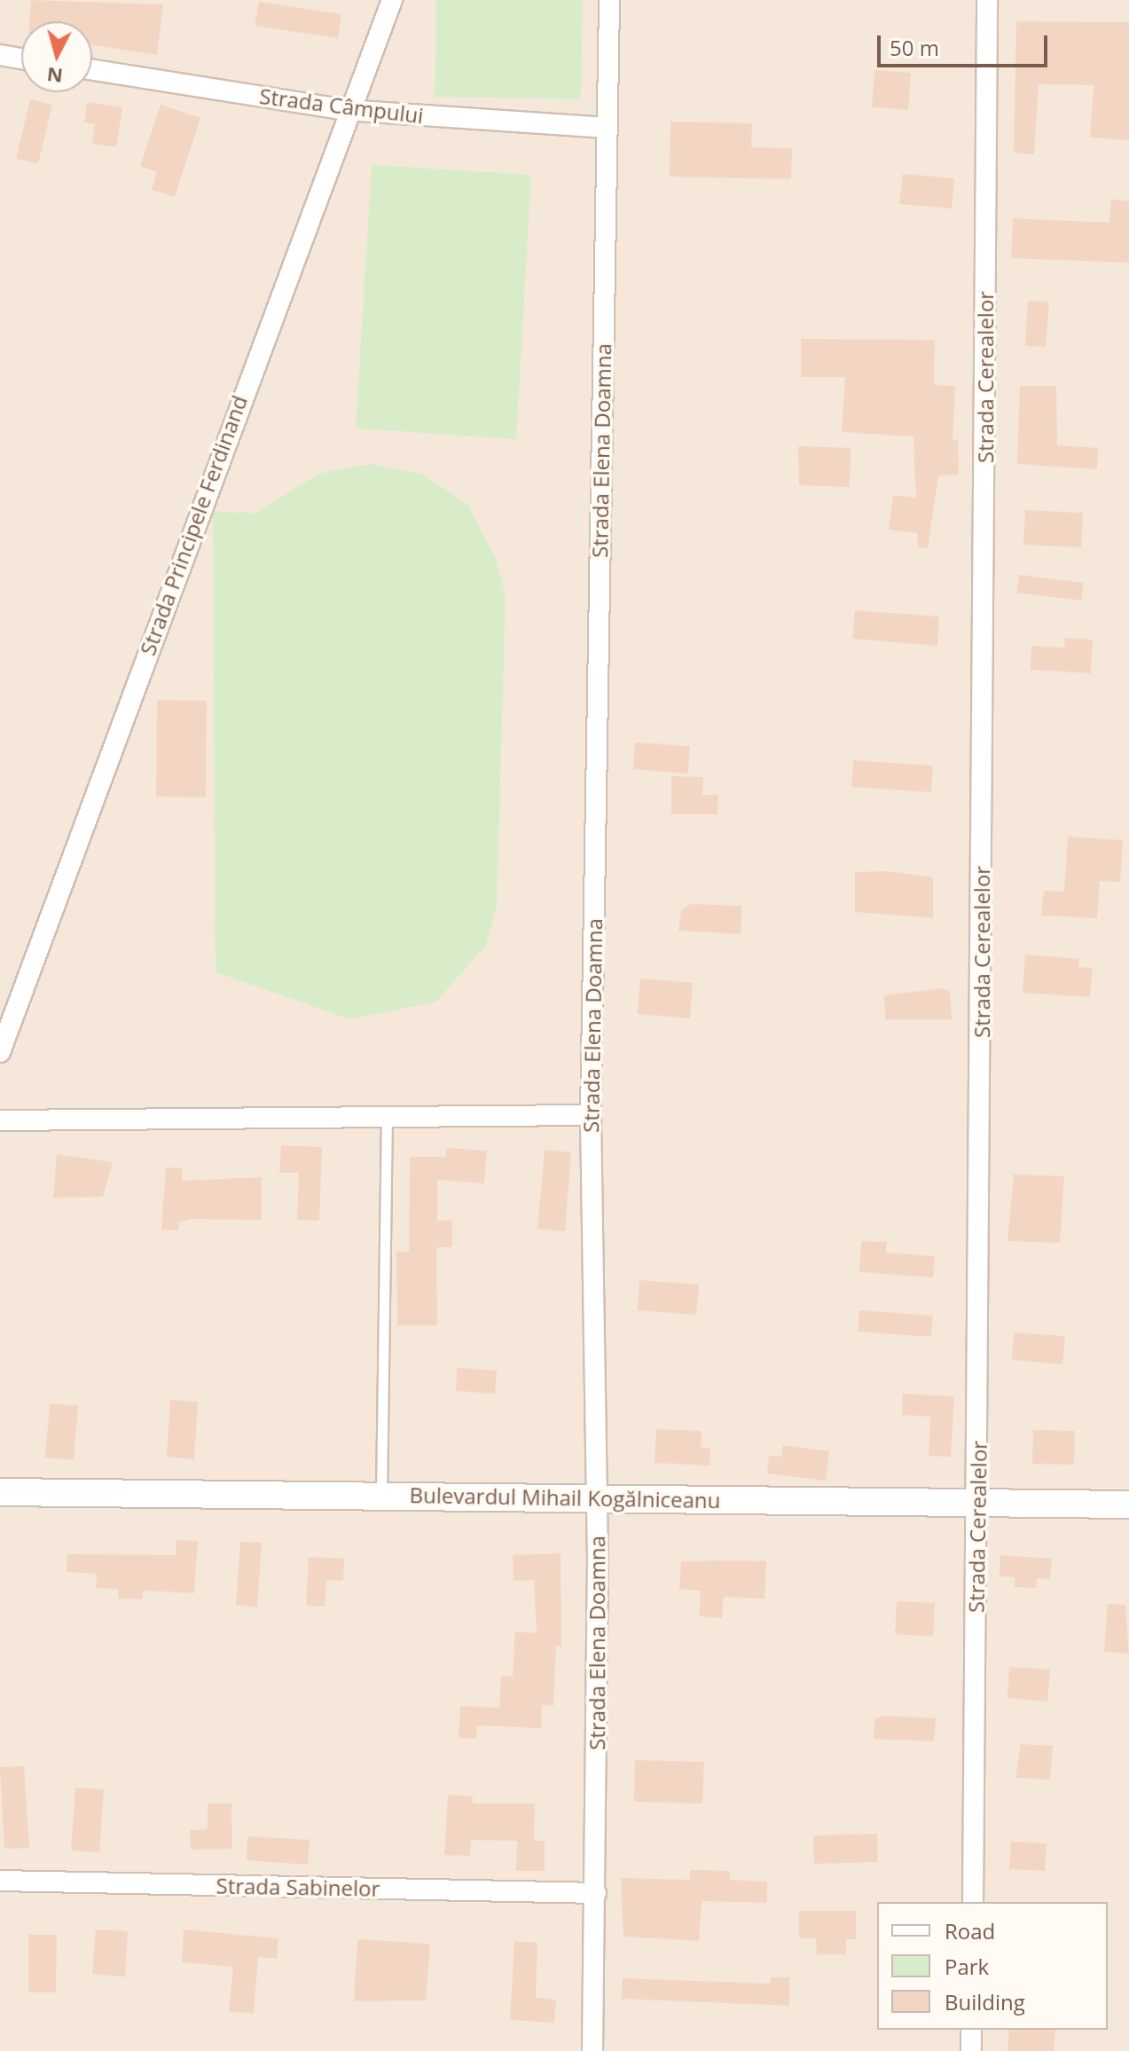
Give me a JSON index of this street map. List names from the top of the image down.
{
  "streets": {
    "main road": ["Bulevardul Mihail Kogălniceanu"],
    "street": [
      "Strada Câmpului",
      "Strada Cerealelor",
      "Strada Elena Doamna",
      "Strada Principele Ferdinand",
      "Strada Sabinelor"
    ]
  },
  "crossings": [
    ["Strada Câmpului", "Strada Elena Doamna"],
    ["Strada Câmpului", "Strada Principele Ferdinand"],
    ["Strada Cerealelor", "Bulevardul Mihail Kogălniceanu"],
    ["Strada Elena Doamna", "Bulevardul Mihail Kogălniceanu"],
    ["Strada Elena Doamna", "Strada Sabinelor"]
  ],
  "legend": ["Road", "Park", "Building"],
  "scale_bar": "50 m",
  "north": "bottom"
}
